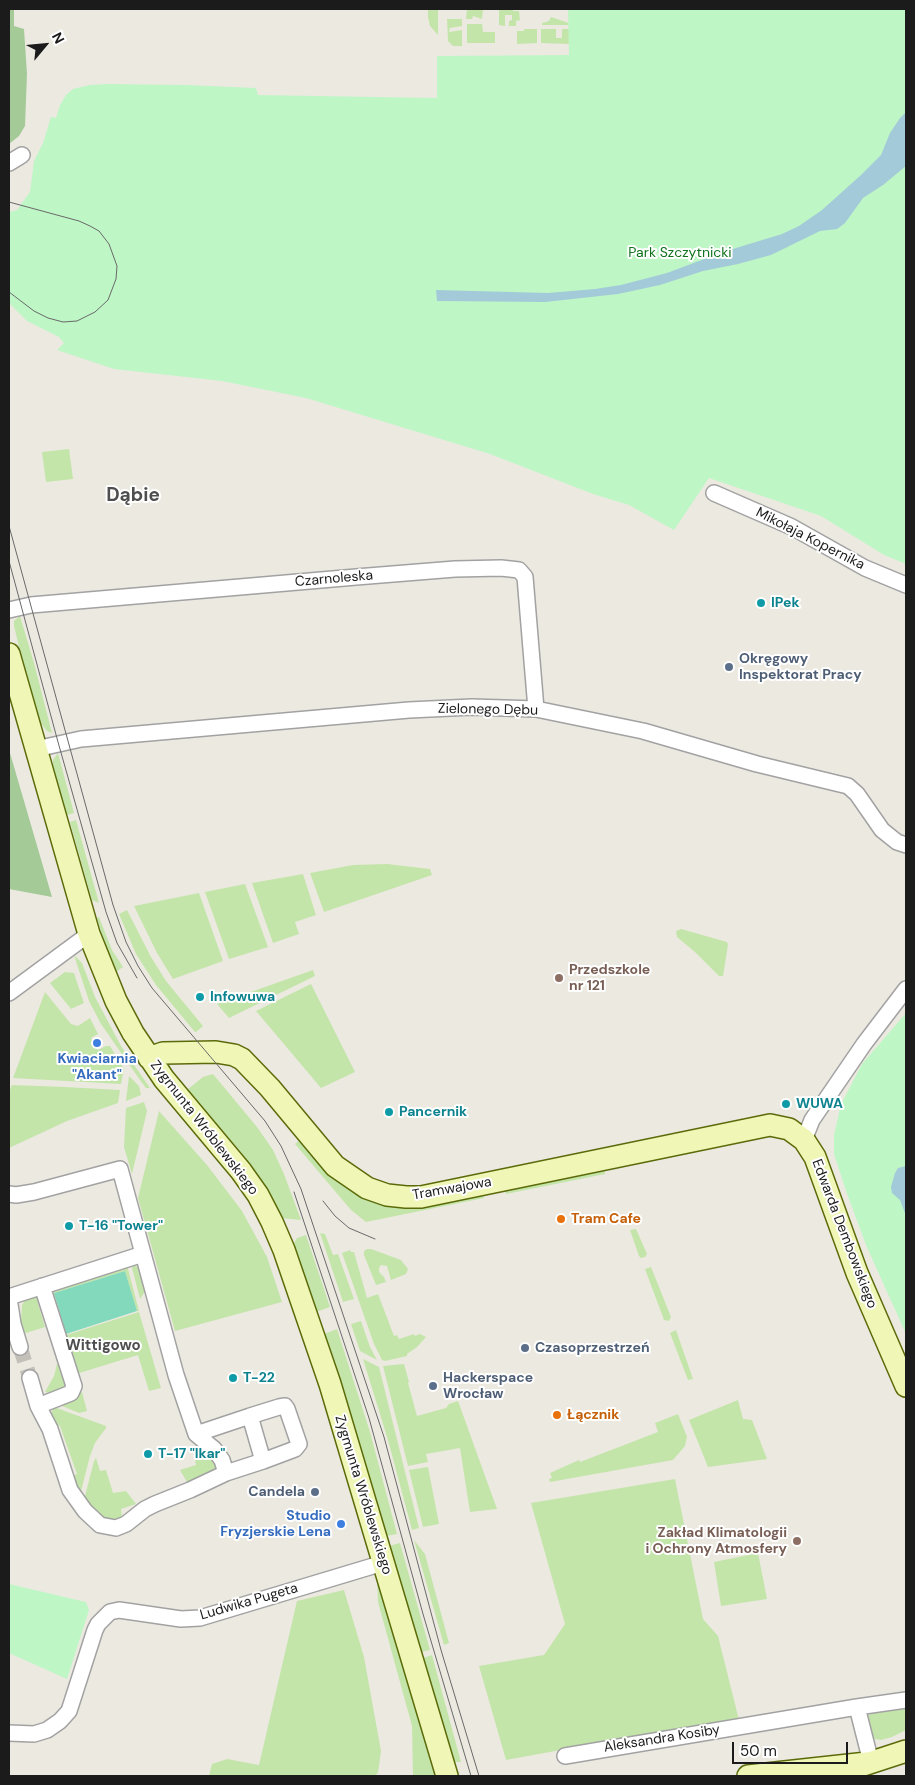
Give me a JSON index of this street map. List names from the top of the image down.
{
  "streets": {
    "main road": ["Zygmunta Wróblewskiego", "Tramwajowa", "Edwarda Dembowskiego"],
    "street": [
      "Mikołaja Kopernika",
      "Czarnoleska",
      "Zielonego Dębu",
      "Ludwika Pugeta",
      "Aleksandra Kosiby"
    ]
  },
  "crossings": [
    ["Czarnoleska", "Zielonego Dębu"],
    ["Zielonego Dębu", "Zygmunta Wróblewskiego"],
    ["Zygmunta Wróblewskiego", "Tramwajowa"],
    ["Zygmunta Wróblewskiego", "Ludwika Pugeta"],
    ["Tramwajowa", "Edwarda Dembowskiego"]
  ],
  "districts": ["Dąbie", "Wittigowo"],
  "parks": ["Park Szczytnicki"],
  "places": [
    "IPek",
    "Okręgowy Inspektorat Pracy",
    "Przedszkole nr 121",
    "Infowuwa",
    "Kwiaciarnia \"Akant\"",
    "WUWA",
    "Pancernik",
    "Tram Cafe",
    "T-16 \"Tower\"",
    "Czasoprzestrzeń",
    "T-22",
    "Hackerspace Wrocław",
    "Łącznik",
    "T-17 \"Ikar\"",
    "Candela",
    "Studio Fryzjerskie Lena",
    "Zakład Klimatologii i Ochrony Atmosfery"
  ],
  "scale_bar": "50 m",
  "north": "top right"
}
